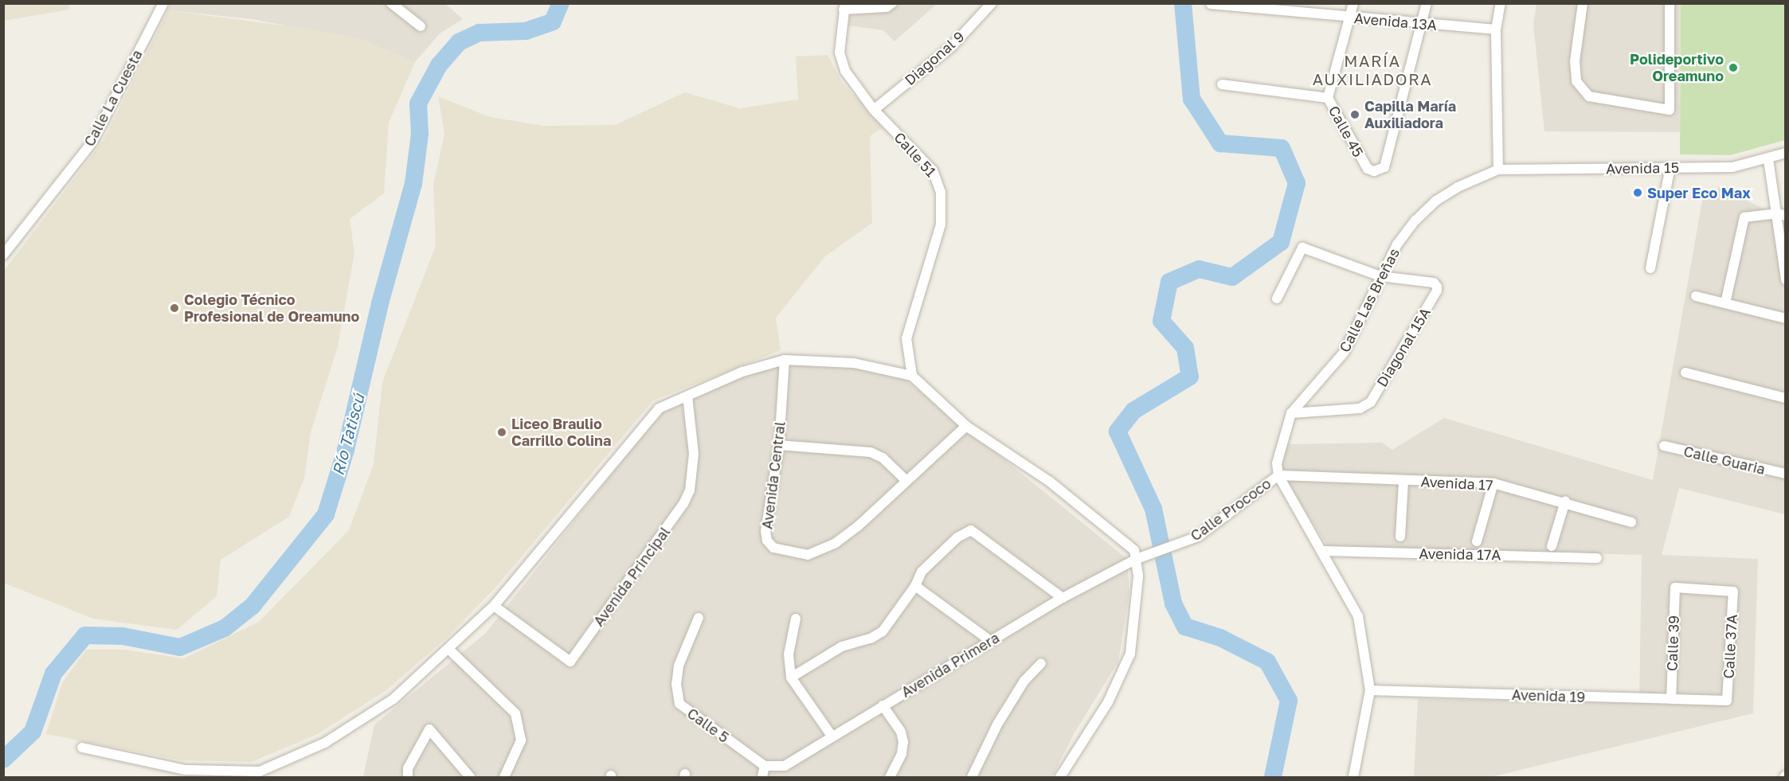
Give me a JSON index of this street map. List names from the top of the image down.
{
  "streets": {
    "street": [
      "Avenida 13A",
      "Diagonal 9",
      "Calle La Cuesta",
      "Calle 45",
      "Calle 51",
      "Avenida 15",
      "Calle Las Breñas",
      "Diagonal 15A",
      "Calle Guaria",
      "Avenida Central",
      "Avenida 17",
      "Calle Prococo",
      "Avenida 17A",
      "Avenida Principal",
      "Calle 39",
      "Calle 37A",
      "Avenida Primera",
      "Avenida 19",
      "Calle 5"
    ]
  },
  "crossings": [
    ["Avenida 13A", "Calle 45"],
    ["Diagonal 9", "Calle 51"],
    ["Avenida 15", "Calle Las Breñas"],
    ["Calle Las Breñas", "Diagonal 15A"],
    ["Calle Las Breñas", "Avenida 17"],
    ["Calle Las Breñas", "Calle Prococo"],
    ["Avenida 17", "Calle Prococo"],
    ["Calle Prococo", "Avenida Primera"],
    ["Calle 39", "Calle 37A"],
    ["Calle 39", "Avenida 19"],
    ["Calle 37A", "Avenida 19"],
    ["Avenida Primera", "Calle 5"]
  ],
  "districts": ["MARÍA AUXILIADORA"],
  "water": ["Río Tatiscú"],
  "places": [
    "Polideportivo Oreamuno",
    "Capilla María Auxiliadora",
    "Super Eco Max",
    "Colegio Técnico Profesional de Oreamuno",
    "Liceo Braulio Carrillo Colina"
  ]
}
